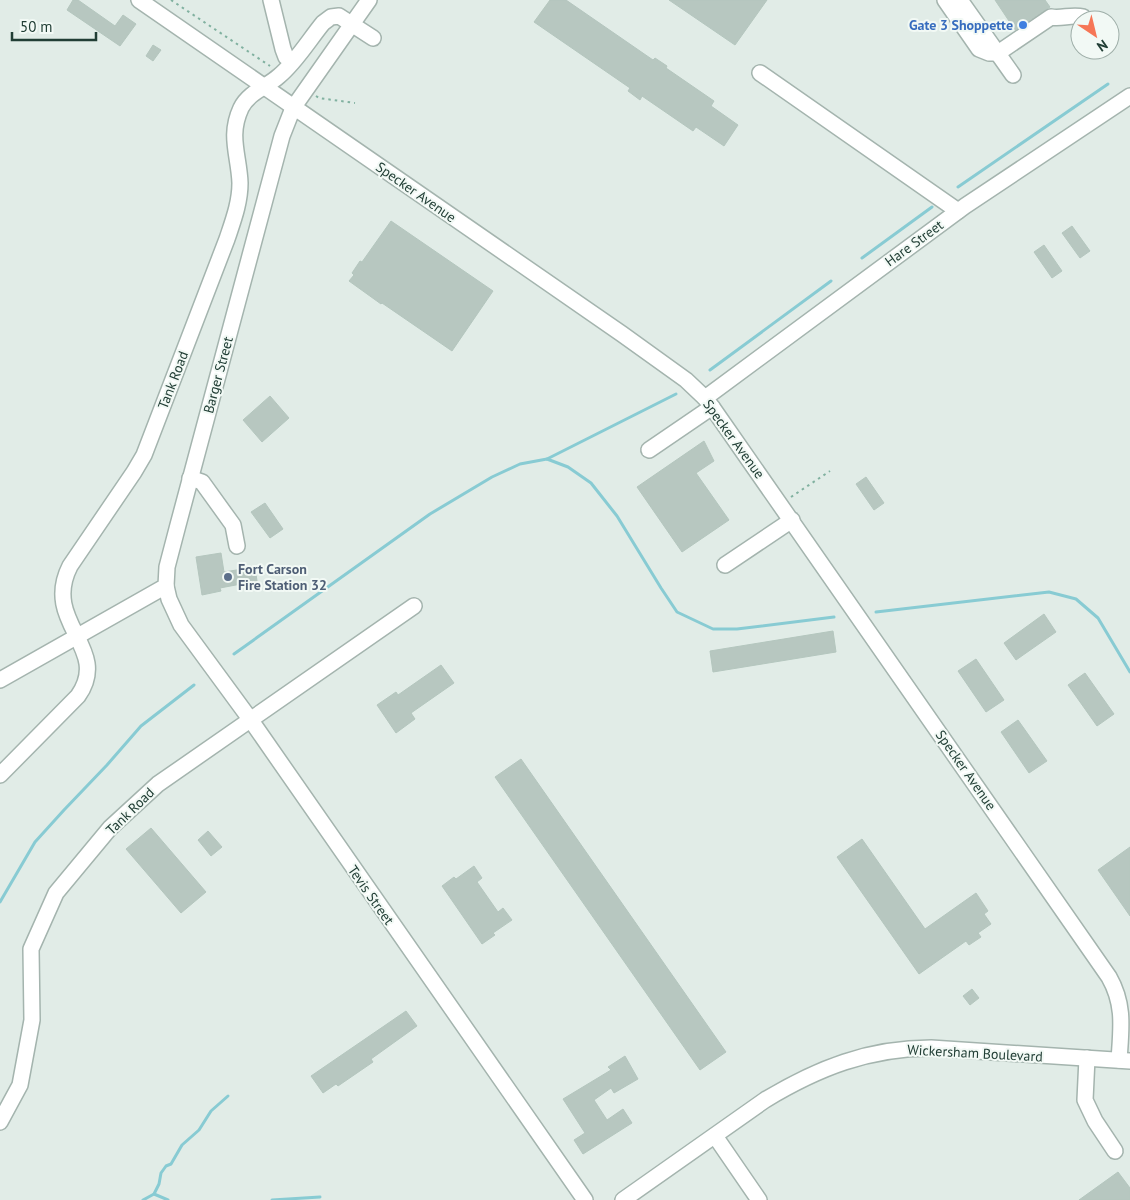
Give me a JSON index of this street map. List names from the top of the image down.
{
  "streets": {
    "street": [
      "Specker Avenue",
      "Hare Street",
      "Barger Street",
      "Tank Road",
      "Tevis Street",
      "Wickersham Boulevard"
    ]
  },
  "crossings": [
    ["Specker Avenue", "Hare Street"],
    ["Specker Avenue", "Barger Street"],
    ["Specker Avenue", "Tank Road"],
    ["Specker Avenue", "Wickersham Boulevard"],
    ["Barger Street", "Tank Road"],
    ["Barger Street", "Tevis Street"],
    ["Tank Road", "Tevis Street"]
  ],
  "places": ["Gate 3 Shoppette", "Fort Carson Fire Station 32"],
  "scale_bar": "50 m",
  "north": "bottom right"
}
